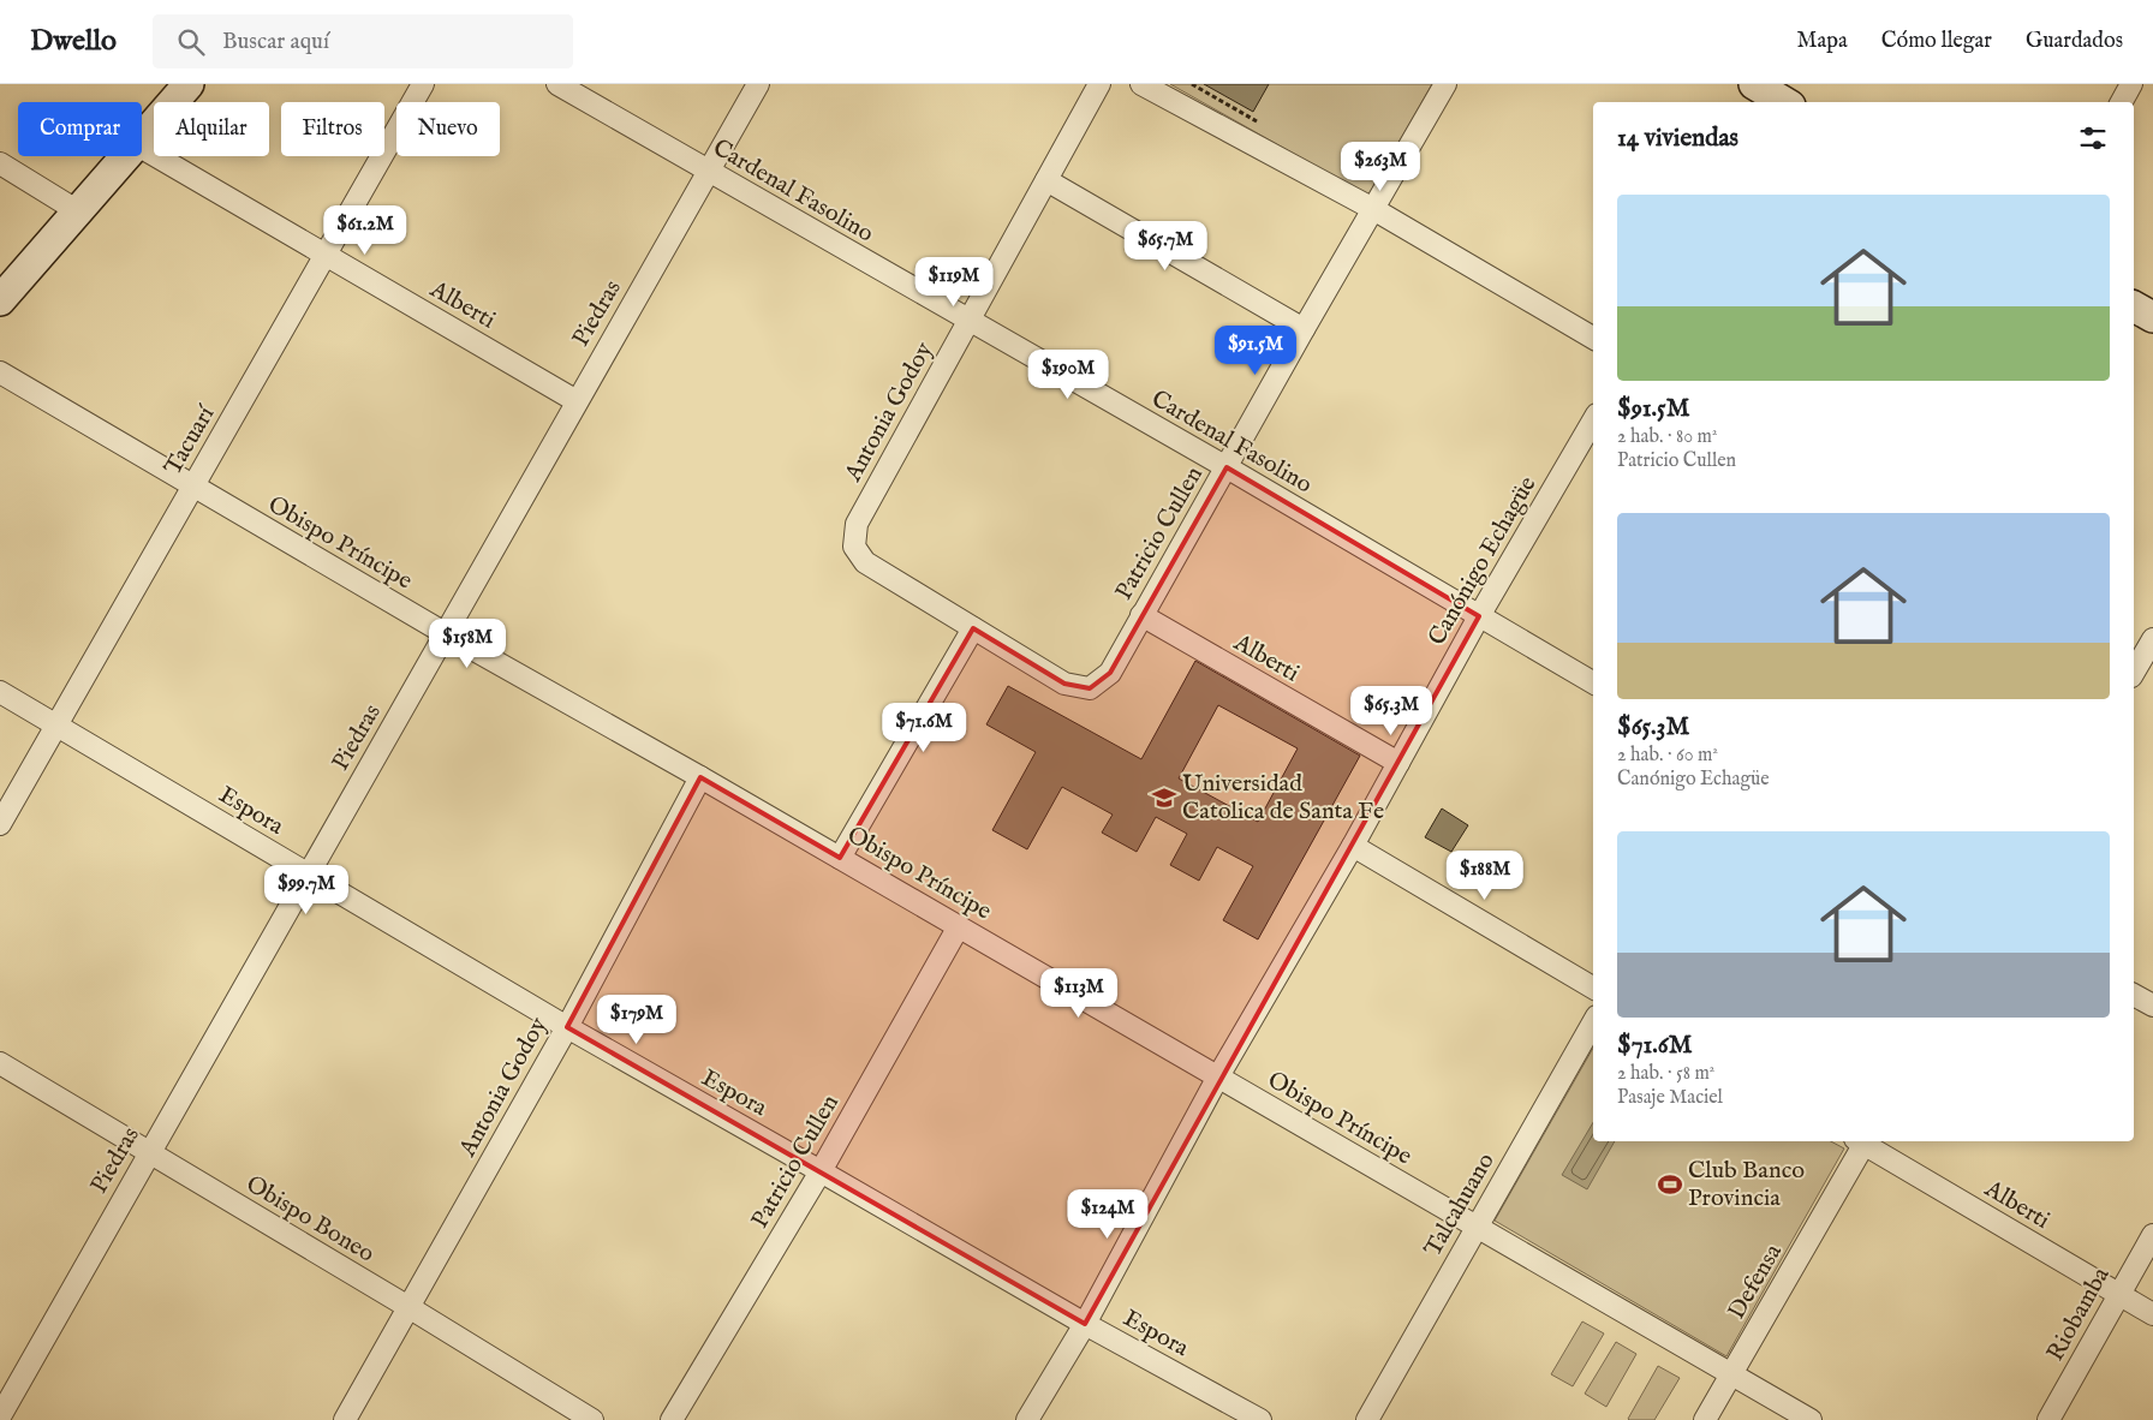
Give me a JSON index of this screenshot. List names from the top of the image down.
{
  "streets": {
    "street": [
      "Cardenal Fasolino",
      "Alberti",
      "Piedras",
      "Antonia Godoy",
      "Tacuarí",
      "Patricio Cullen",
      "Obispo Príncipe",
      "Canónigo Echagüe",
      "Espora",
      "Talcahuano",
      "Obispo Boneo",
      "Defensa",
      "Riobamba"
    ]
  },
  "crossings": [
    ["Cardenal Fasolino", "Piedras"],
    ["Cardenal Fasolino", "Antonia Godoy"],
    ["Cardenal Fasolino", "Patricio Cullen"],
    ["Cardenal Fasolino", "Canónigo Echagüe"],
    ["Alberti", "Piedras"],
    ["Alberti", "Tacuarí"],
    ["Alberti", "Patricio Cullen"],
    ["Alberti", "Canónigo Echagüe"],
    ["Alberti", "Riobamba"],
    ["Piedras", "Obispo Príncipe"],
    ["Piedras", "Espora"],
    ["Piedras", "Obispo Boneo"],
    ["Antonia Godoy", "Patricio Cullen"],
    ["Antonia Godoy", "Obispo Príncipe"],
    ["Antonia Godoy", "Espora"],
    ["Antonia Godoy", "Obispo Boneo"],
    ["Tacuarí", "Obispo Príncipe"],
    ["Tacuarí", "Espora"],
    ["Patricio Cullen", "Obispo Príncipe"],
    ["Patricio Cullen", "Espora"],
    ["Obispo Príncipe", "Canónigo Echagüe"],
    ["Obispo Príncipe", "Talcahuano"],
    ["Obispo Príncipe", "Defensa"],
    ["Canónigo Echagüe", "Espora"]
  ],
  "places": {
    "school or university": ["Universidad Catolica de Santa Fe"],
    "sports": ["Club Banco Provincia"]
  },
  "page": {
    "header": "Dwello",
    "search": "Buscar aquí",
    "nav": ["Mapa", "Cómo llegar", "Guardados"],
    "chip": [
      "Comprar",
      "Alquilar",
      "Filtros",
      "Nuevo"
    ],
    "heading": "14 viviendas",
    "price": [
      "$263M",
      "$61.2M",
      "$65.7M",
      "$119M",
      "$91.5M",
      "$190M",
      "$158M",
      "$65.3M",
      "$71.6M",
      "$188M",
      "$99.7M",
      "$113M",
      "$179M",
      "$124M"
    ],
    "list": [
      {
        "name": "$91.5M",
        "note": "2 hab. · 80 m² · Patricio Cullen"
      },
      {
        "name": "$65.3M",
        "note": "2 hab. · 60 m² · Canónigo Echagüe"
      },
      {
        "name": "$71.6M",
        "note": "2 hab. · 58 m² · Pasaje Maciel"
      }
    ]
  }
}
